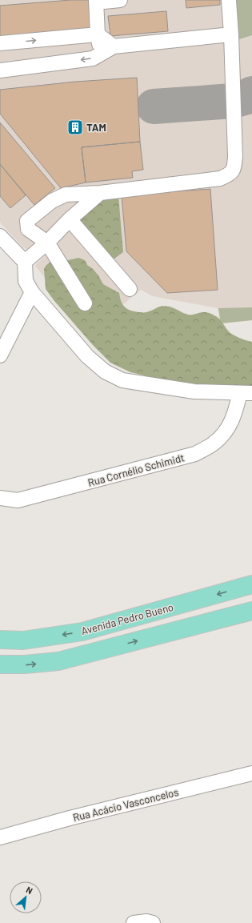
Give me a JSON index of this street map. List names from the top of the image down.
{
  "streets": {
    "main road": ["Avenida Pedro Bueno"],
    "street": ["Rua Cornélio Schimidt", "Rua Acácio Vasconcelos"]
  },
  "places": {
    "building": ["TAM"]
  },
  "north": "top right"
}
